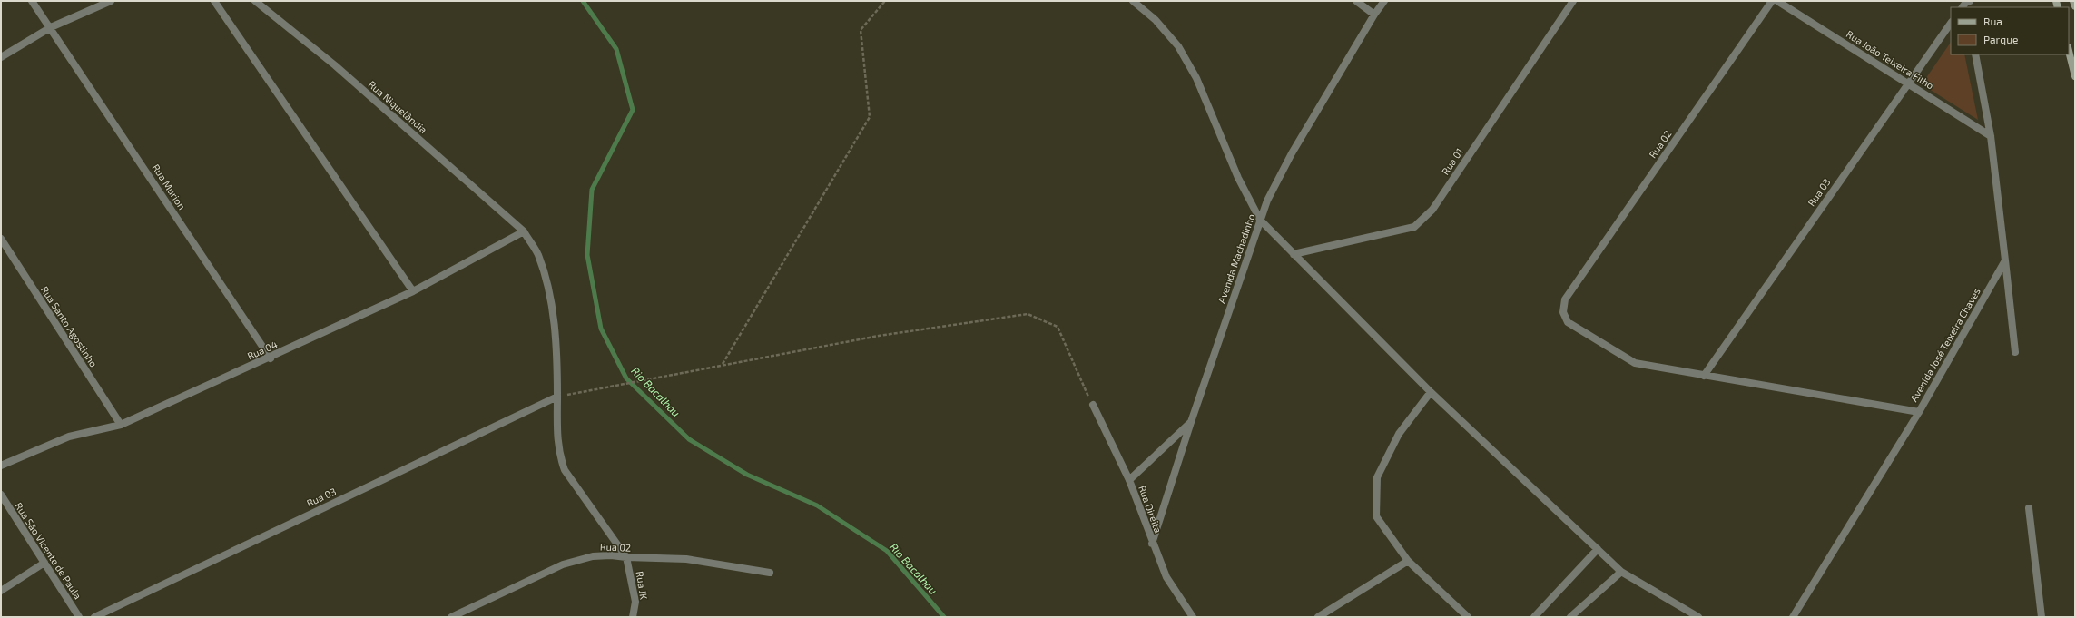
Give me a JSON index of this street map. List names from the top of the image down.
{
  "streets": {
    "street": [
      "Rua João Teixeira Filho",
      "Rua Niquelândia",
      "Rua 02",
      "Rua 01",
      "Rua Murion",
      "Rua 03",
      "Avenida Machadinho",
      "Rua Santo Agostinho",
      "Avenida José Teixeira Chaves",
      "Rua 04",
      "Rua Direita",
      "Rua São Vicente de Paula",
      "Rua JK"
    ]
  },
  "crossings": [
    ["Rua João Teixeira Filho", "Rua 03"],
    ["Rua Niquelândia", "Rua 02"],
    ["Rua Niquelândia", "Rua 03"],
    ["Rua Niquelândia", "Rua 04"],
    ["Rua Niquelândia", "Rua JK"],
    ["Rua 02", "Rua 03"],
    ["Rua 02", "Rua JK"],
    ["Rua Murion", "Rua 04"],
    ["Avenida Machadinho", "Rua Direita"],
    ["Rua Santo Agostinho", "Rua 04"]
  ],
  "water": ["Rio Bacalhau"],
  "legend": ["Rua", "Parque"]
}
